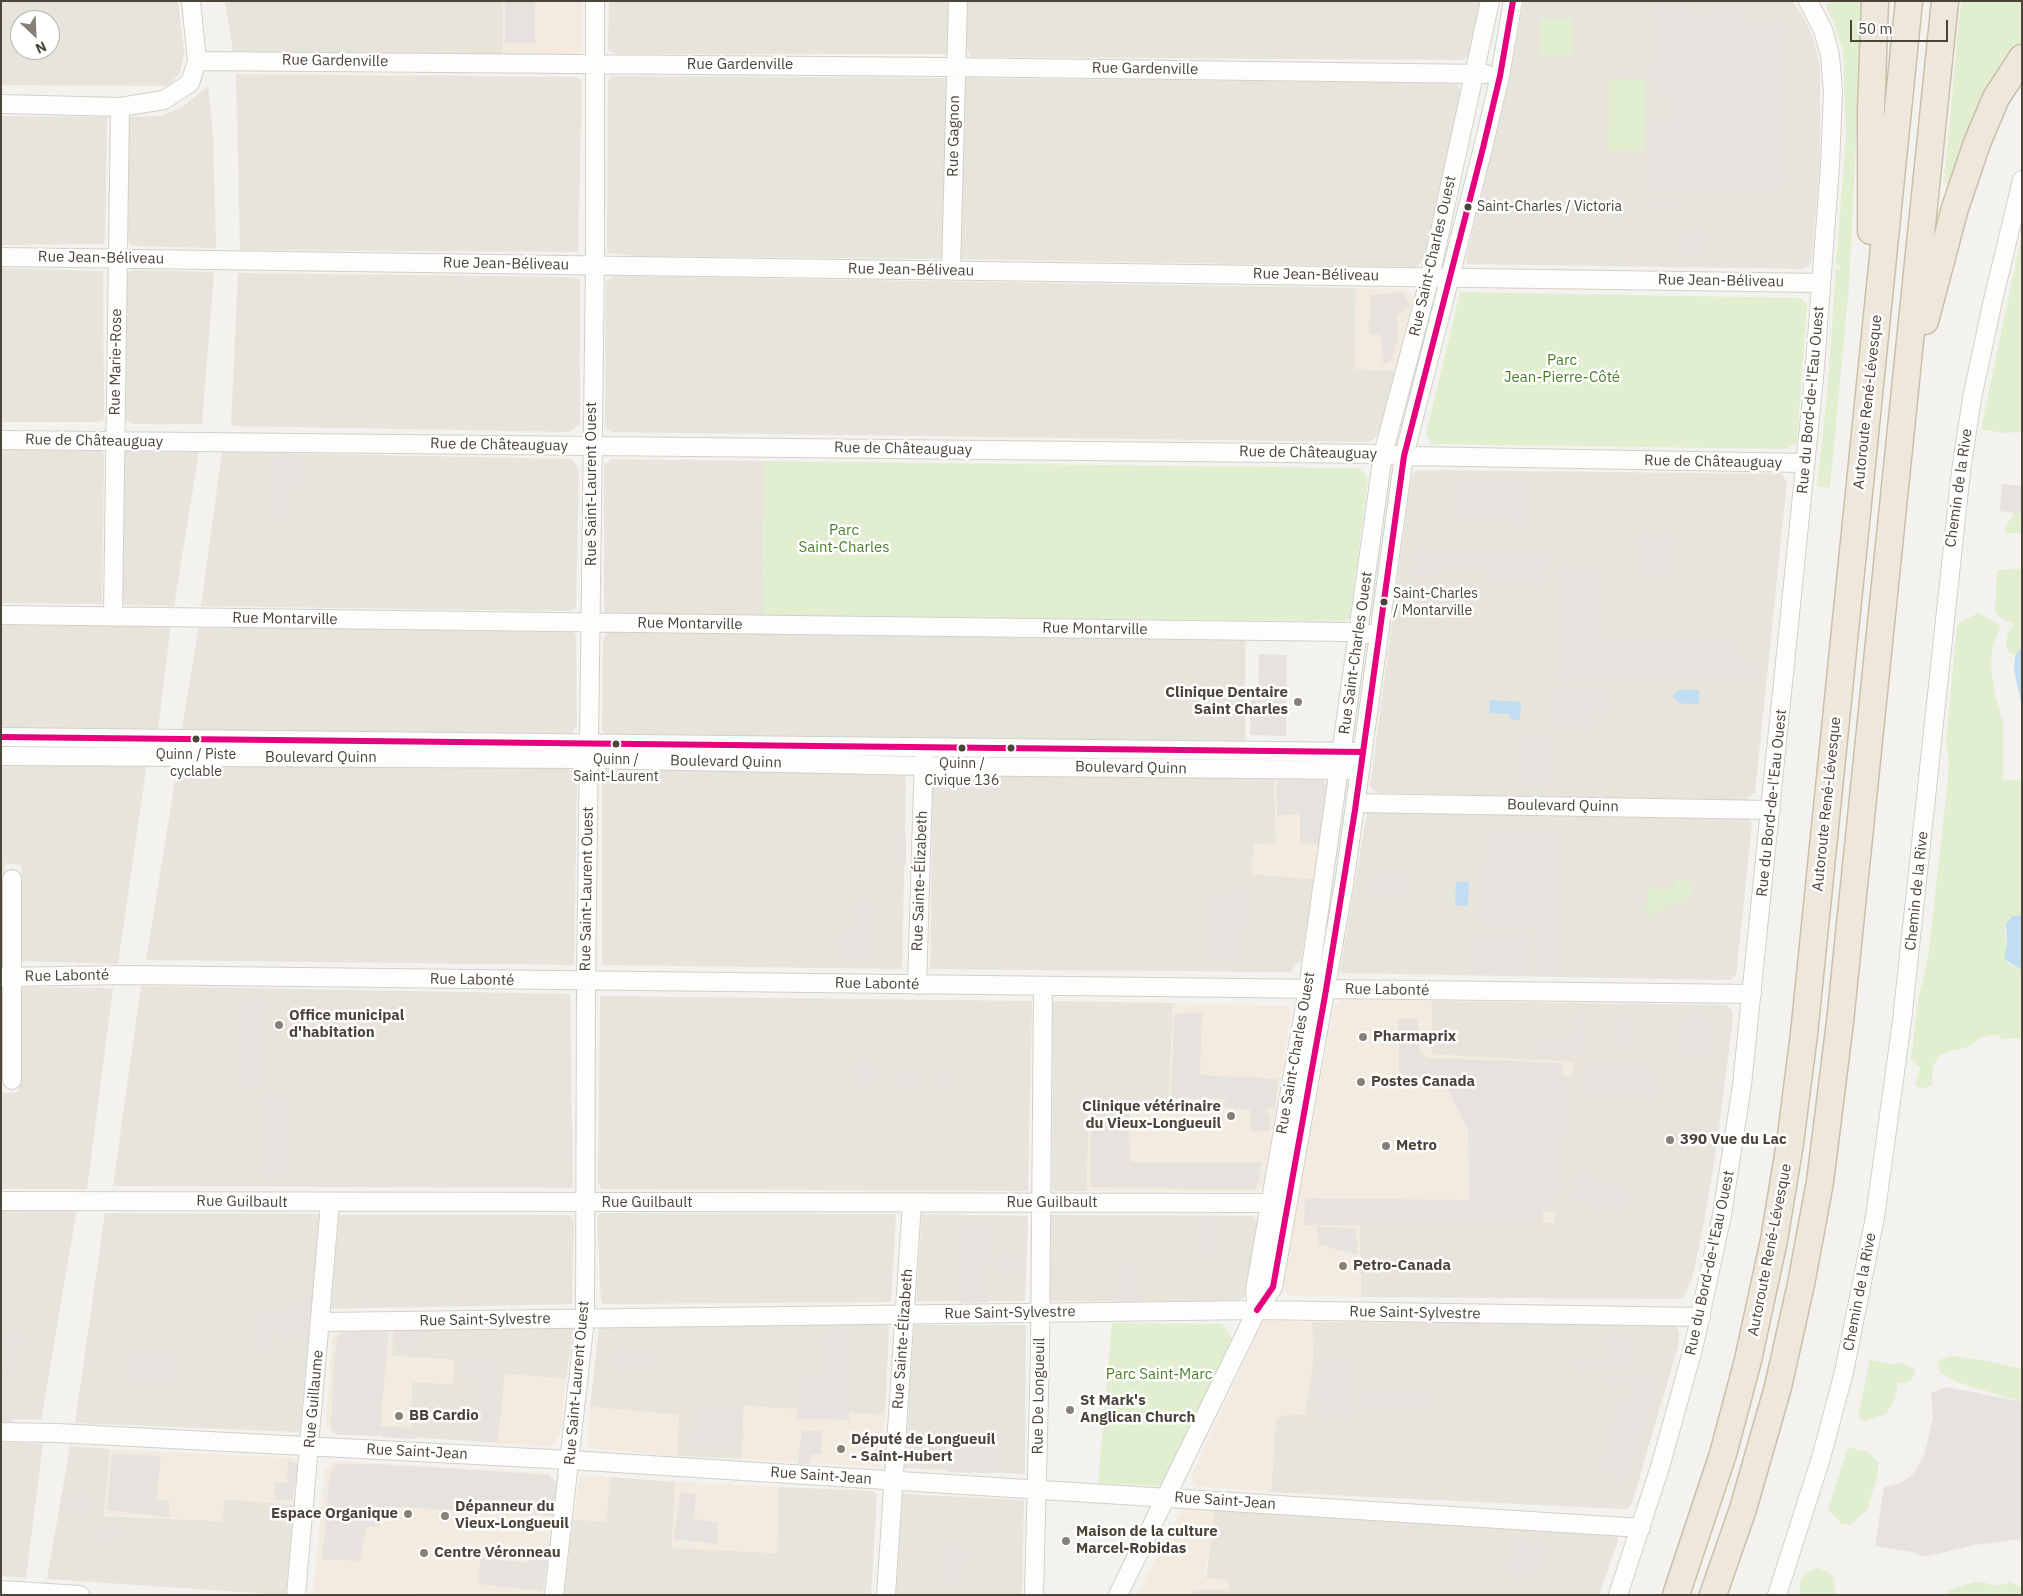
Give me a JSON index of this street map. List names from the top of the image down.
{
  "streets": {
    "highway": ["Autoroute René-Lévesque"],
    "street": [
      "Rue Gardenville",
      "Rue Gagnon",
      "Rue Saint-Charles Ouest",
      "Rue Jean-Béliveau",
      "Rue Marie-Rose",
      "Rue du Bord-de-l'Eau Ouest",
      "Rue de Châteauguay",
      "Rue Saint-Laurent Ouest",
      "Chemin de la Rive",
      "Rue Montarville",
      "Boulevard Quinn",
      "Rue Sainte-Élizabeth",
      "Rue Labonté",
      "Rue Guilbault",
      "Rue Saint-Sylvestre",
      "Rue De Longueuil",
      "Rue Guillaume",
      "Rue Saint-Jean"
    ]
  },
  "crossings": [
    ["Rue Gardenville", "Rue Gagnon"],
    ["Rue Gardenville", "Rue Saint-Charles Ouest"],
    ["Rue Gardenville", "Rue Saint-Laurent Ouest"],
    ["Rue Gagnon", "Rue Jean-Béliveau"],
    ["Rue Saint-Charles Ouest", "Rue Jean-Béliveau"],
    ["Rue Saint-Charles Ouest", "Rue de Châteauguay"],
    ["Rue Saint-Charles Ouest", "Rue Montarville"],
    ["Rue Saint-Charles Ouest", "Boulevard Quinn"],
    ["Rue Saint-Charles Ouest", "Rue Labonté"],
    ["Rue Saint-Charles Ouest", "Rue Guilbault"],
    ["Rue Saint-Charles Ouest", "Rue Saint-Sylvestre"],
    ["Rue Saint-Charles Ouest", "Rue Saint-Jean"],
    ["Rue Jean-Béliveau", "Rue Marie-Rose"],
    ["Rue Jean-Béliveau", "Rue du Bord-de-l'Eau Ouest"],
    ["Rue Jean-Béliveau", "Rue Saint-Laurent Ouest"],
    ["Rue Marie-Rose", "Rue de Châteauguay"],
    ["Rue Marie-Rose", "Rue Montarville"],
    ["Rue du Bord-de-l'Eau Ouest", "Rue de Châteauguay"],
    ["Rue du Bord-de-l'Eau Ouest", "Boulevard Quinn"],
    ["Rue du Bord-de-l'Eau Ouest", "Rue Labonté"],
    ["Rue du Bord-de-l'Eau Ouest", "Rue Saint-Sylvestre"],
    ["Rue du Bord-de-l'Eau Ouest", "Rue Saint-Jean"],
    ["Rue de Châteauguay", "Rue Saint-Laurent Ouest"],
    ["Rue Saint-Laurent Ouest", "Rue Montarville"],
    ["Rue Saint-Laurent Ouest", "Boulevard Quinn"],
    ["Rue Saint-Laurent Ouest", "Rue Labonté"],
    ["Rue Saint-Laurent Ouest", "Rue Guilbault"],
    ["Rue Saint-Laurent Ouest", "Rue Saint-Sylvestre"],
    ["Rue Saint-Laurent Ouest", "Rue Saint-Jean"],
    ["Boulevard Quinn", "Rue Sainte-Élizabeth"],
    ["Rue Sainte-Élizabeth", "Rue Labonté"],
    ["Rue Sainte-Élizabeth", "Rue Guilbault"],
    ["Rue Sainte-Élizabeth", "Rue Saint-Sylvestre"],
    ["Rue Sainte-Élizabeth", "Rue Saint-Jean"],
    ["Rue Labonté", "Rue De Longueuil"],
    ["Rue Guilbault", "Rue De Longueuil"],
    ["Rue Guilbault", "Rue Guillaume"],
    ["Rue Saint-Sylvestre", "Rue De Longueuil"],
    ["Rue Saint-Sylvestre", "Rue Guillaume"],
    ["Rue De Longueuil", "Rue Saint-Jean"],
    ["Rue Guillaume", "Rue Saint-Jean"]
  ],
  "parks": ["Parc Jean-Pierre-Côté", "Parc Saint-Charles", "Parc Saint-Marc"],
  "places": [
    "Saint-Charles / Victoria",
    "Saint-Charles / Montarville",
    "Clinique Dentaire Saint Charles",
    "Quinn / Piste cyclable",
    "Quinn / Saint-Laurent",
    "Quinn / Civique 136",
    "Office municipal d'habitation",
    "Pharmaprix",
    "Postes Canada",
    "Clinique vétérinaire du Vieux-Longueuil",
    "390 Vue du Lac",
    "Metro",
    "Petro-Canada",
    "St Mark's Anglican Church",
    "BB Cardio",
    "Député de Longueuil - Saint-Hubert",
    "Espace Organique",
    "Dépanneur du Vieux-Longueuil",
    "Maison de la culture Marcel-Robidas",
    "Centre Véronneau"
  ],
  "scale_bar": "50 m",
  "north": "bottom right"
}
